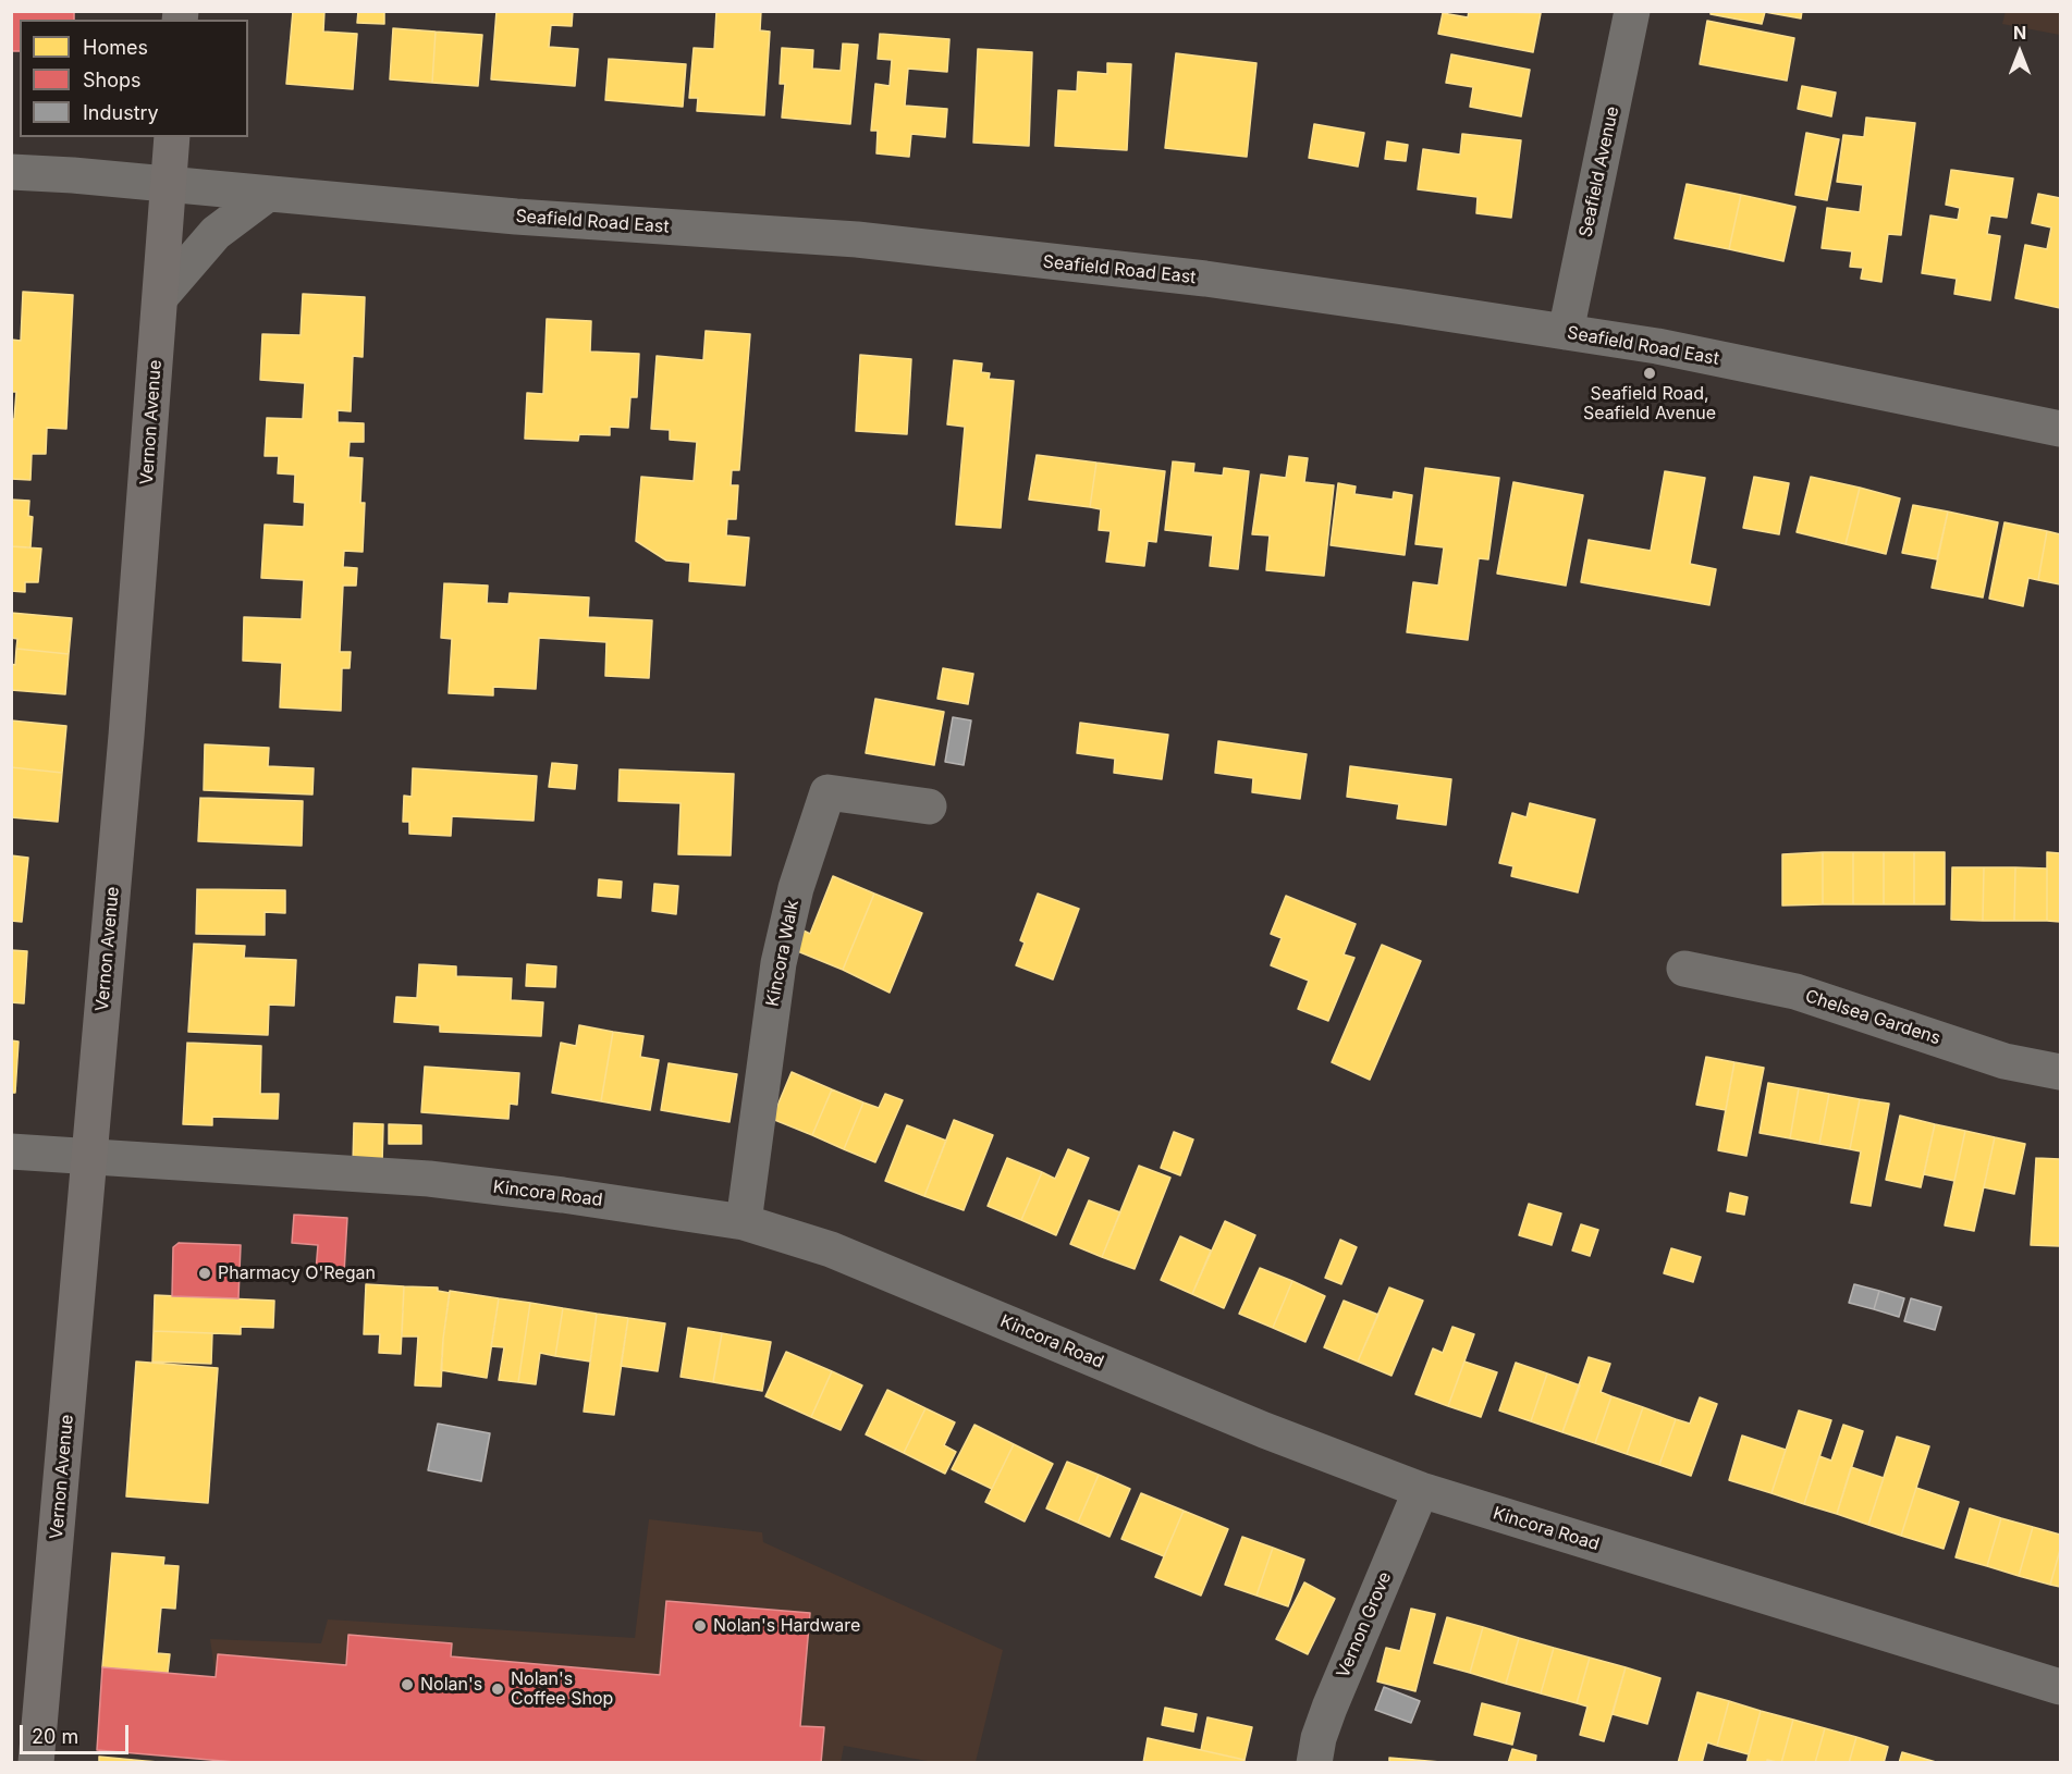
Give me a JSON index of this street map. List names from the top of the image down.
{
  "streets": {
    "main road": ["Vernon Avenue"],
    "street": [
      "Seafield Avenue",
      "Seafield Road East",
      "Kincora Walk",
      "Chelsea Gardens",
      "Kincora Road",
      "Vernon Grove"
    ]
  },
  "crossings": [
    ["Seafield Avenue", "Seafield Road East"],
    ["Seafield Road East", "Vernon Avenue"],
    ["Vernon Avenue", "Kincora Road"],
    ["Kincora Walk", "Kincora Road"],
    ["Kincora Road", "Vernon Grove"]
  ],
  "places": [
    "Seafield Road, Seafield Avenue",
    "Pharmacy O'Regan",
    "Nolan's Hardware",
    "Nolan's",
    "Nolan's Coffee Shop"
  ],
  "legend": ["Homes", "Shops", "Industry"],
  "scale_bar": "20 m",
  "north": "top"
}
